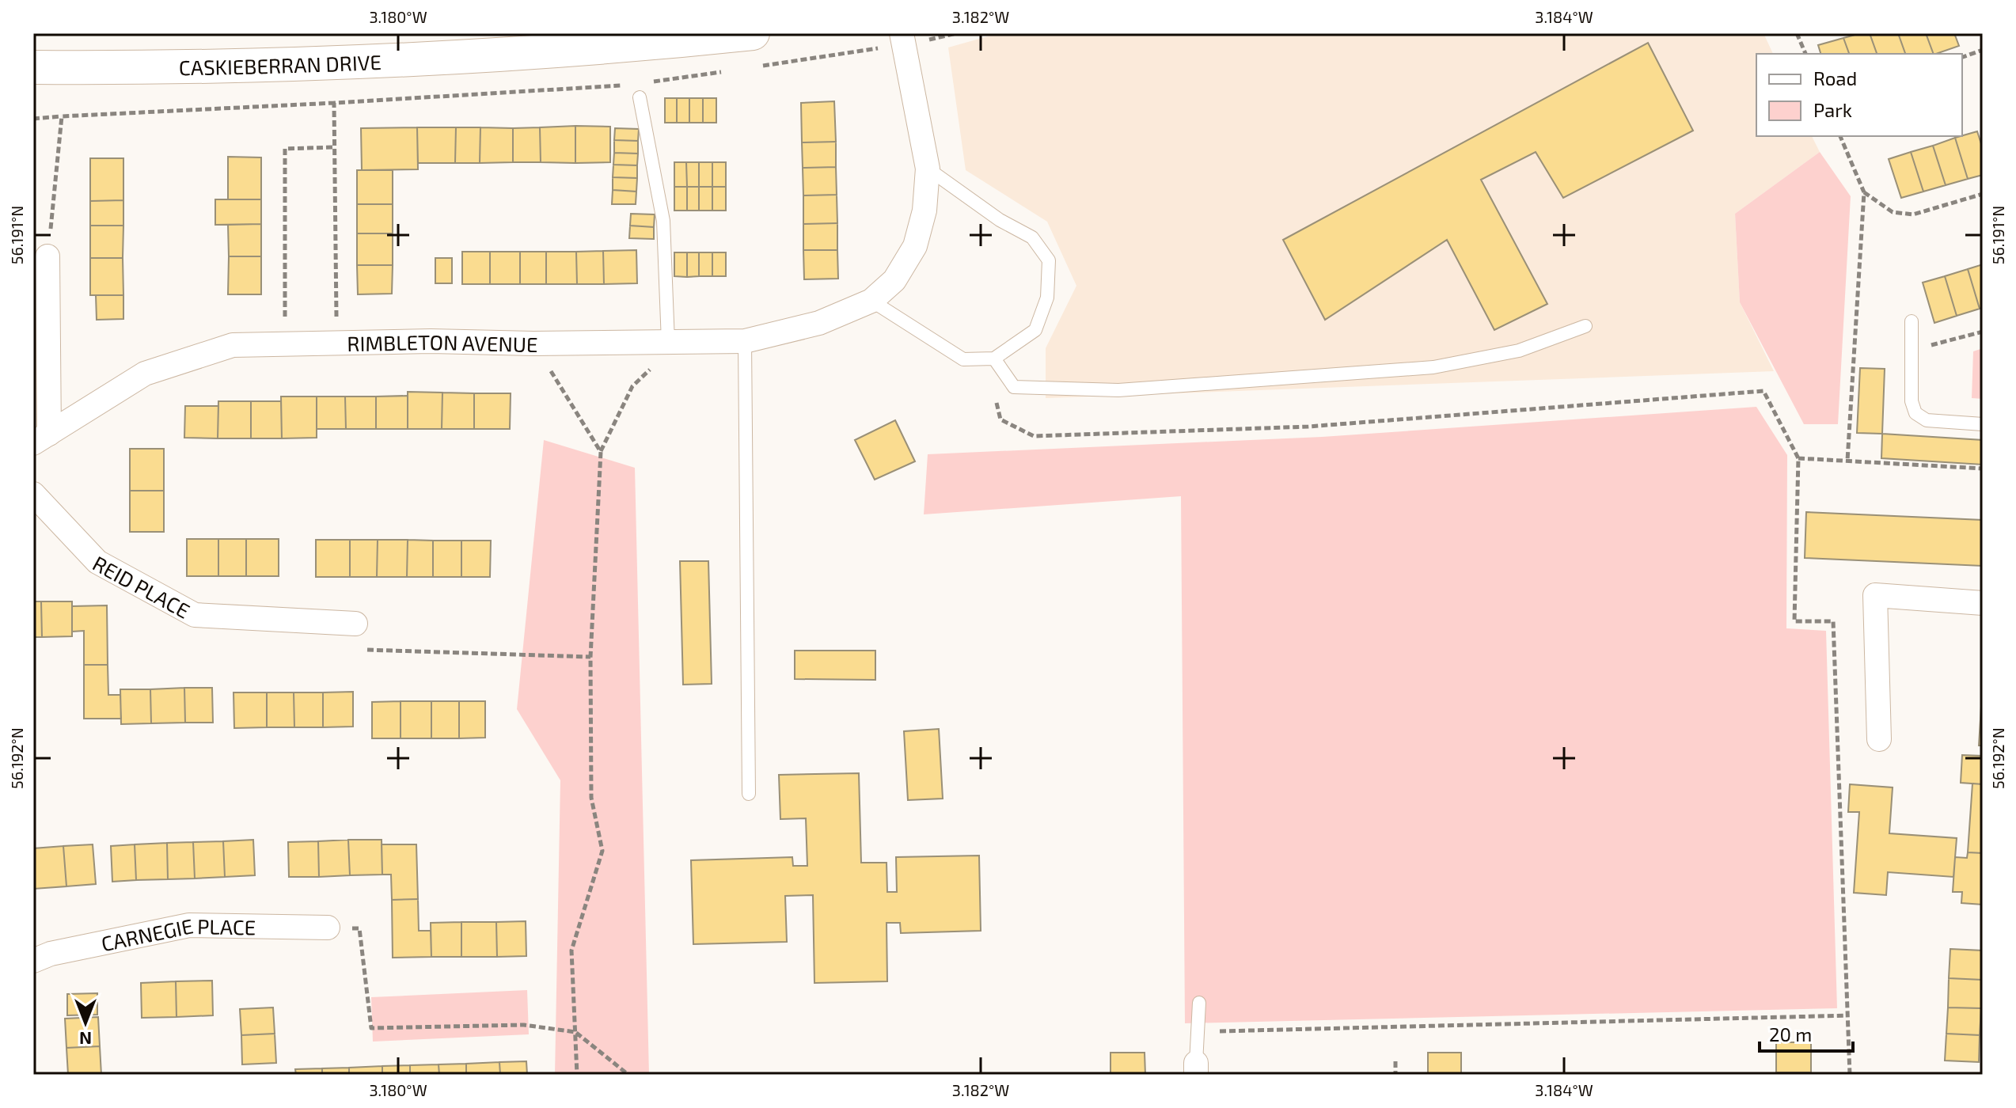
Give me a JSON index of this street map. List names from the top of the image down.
{
  "streets": {
    "street": [
      "CASKIEBERRAN DRIVE",
      "RIMBLETON AVENUE",
      "REID PLACE",
      "CARNEGIE PLACE"
    ]
  },
  "legend": ["Road", "Park"],
  "scale_bar": "20 m",
  "north": "bottom",
  "coordinates": [
    "3.180°W",
    "3.182°W",
    "3.184°W",
    "56.191°N",
    "56.192°N"
  ]
}
